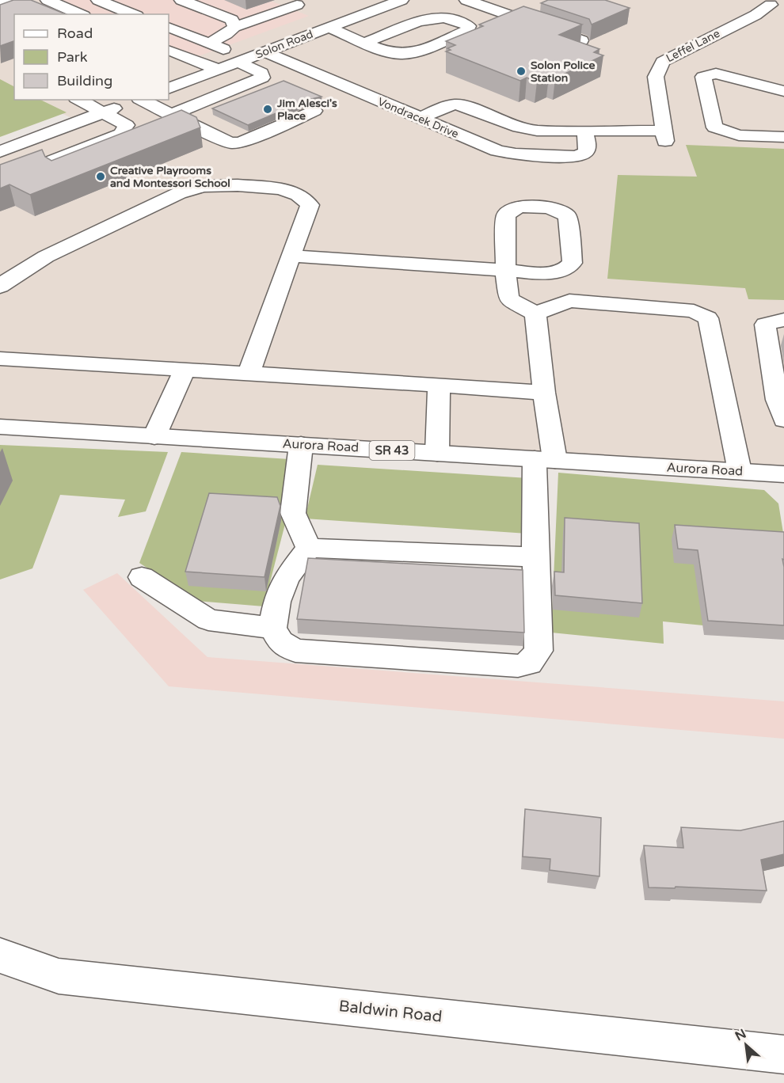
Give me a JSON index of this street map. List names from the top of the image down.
{
  "streets": {
    "street": [
      "Solon Road",
      "Leffel Lane",
      "Vondracek Drive",
      "Aurora Road",
      "SR 43",
      "Baldwin Road"
    ]
  },
  "crossings": [
    ["Solon Road", "Vondracek Drive"],
    ["Leffel Lane", "Vondracek Drive"]
  ],
  "places": ["Solon Police Station", "Jim Alesci's Place", "Creative Playrooms and Montessori School"],
  "legend": ["Road", "Park", "Building"],
  "north": "top left"
}
